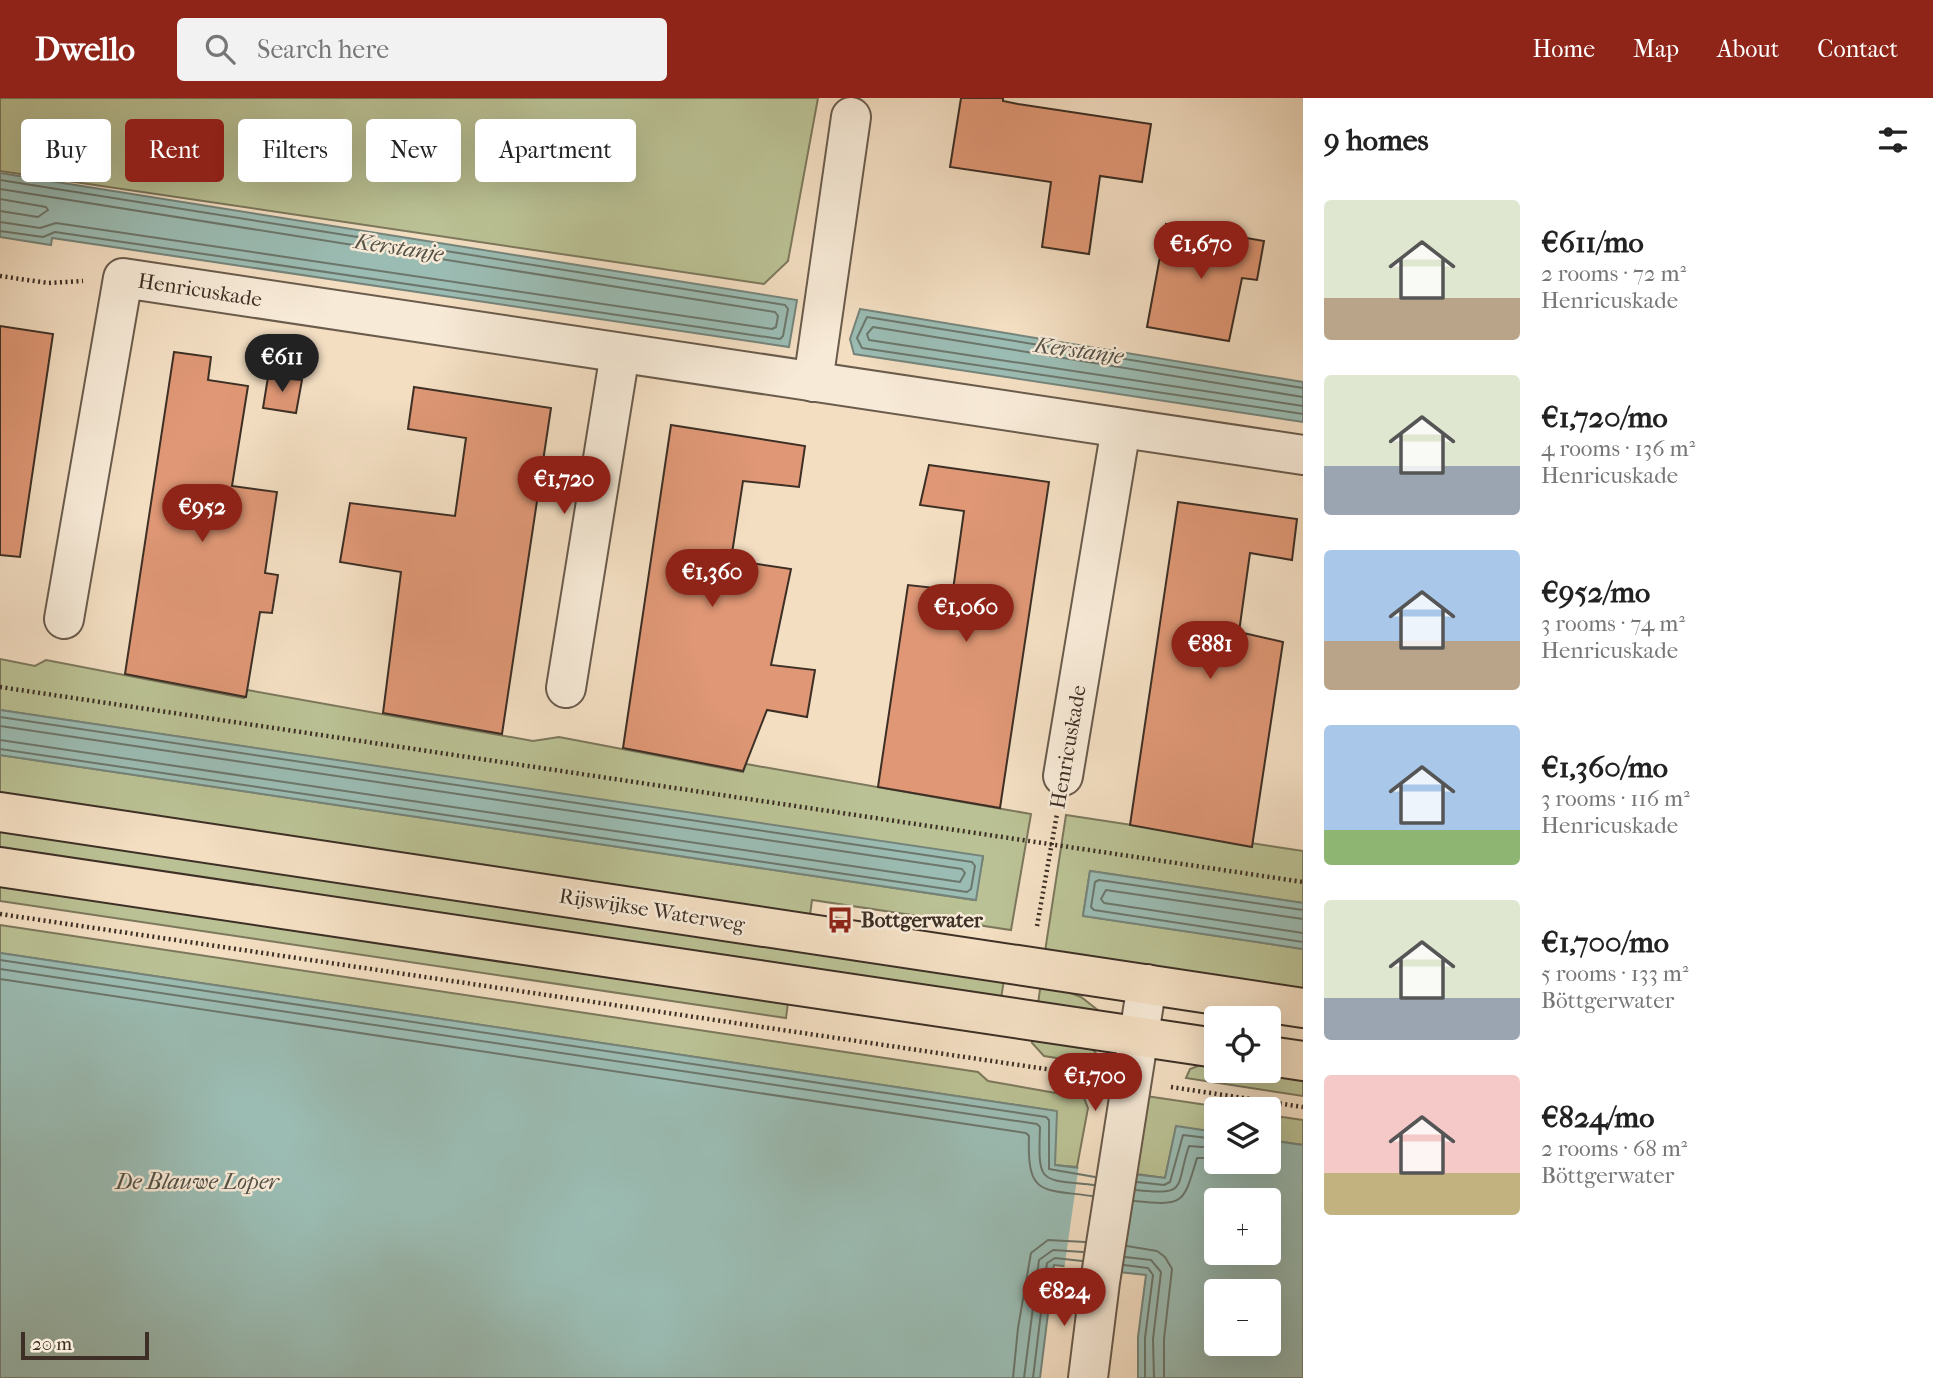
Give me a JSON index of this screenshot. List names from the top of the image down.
{
  "streets": {
    "main road": ["Rijswijkse Waterweg"],
    "street": ["Henricuskade"]
  },
  "crossings": [
    ["Henricuskade", "Rijswijkse Waterweg"]
  ],
  "water": ["Kerstanje", "De Blauwe Loper"],
  "places": {
    "bus stop": ["Bottgerwater"]
  },
  "scale_bar": "20 m",
  "page": {
    "header": "Dwello",
    "search": "Search here",
    "nav": [
      "Home",
      "Map",
      "About",
      "Contact"
    ],
    "heading": "9 homes",
    "chip": [
      "Buy",
      "Rent",
      "Filters",
      "New",
      "Apartment"
    ],
    "list": [
      {
        "name": "€611/mo",
        "note": "2 rooms · 72 m² · Henricuskade"
      },
      {
        "name": "€1,720/mo",
        "note": "4 rooms · 136 m² · Henricuskade"
      },
      {
        "name": "€952/mo",
        "note": "3 rooms · 74 m² · Henricuskade"
      },
      {
        "name": "€1,360/mo",
        "note": "3 rooms · 116 m² · Henricuskade"
      },
      {
        "name": "€1,700/mo",
        "note": "5 rooms · 133 m² · Böttgerwater"
      },
      {
        "name": "€824/mo",
        "note": "2 rooms · 68 m² · Böttgerwater"
      }
    ],
    "price": [
      "€1,670",
      "€611",
      "€1,720",
      "€952",
      "€1,360",
      "€1,060",
      "€881",
      "€1,700",
      "€824"
    ],
    "map_buttons": ["+", "−"],
    "scale": "20 m"
  }
}
